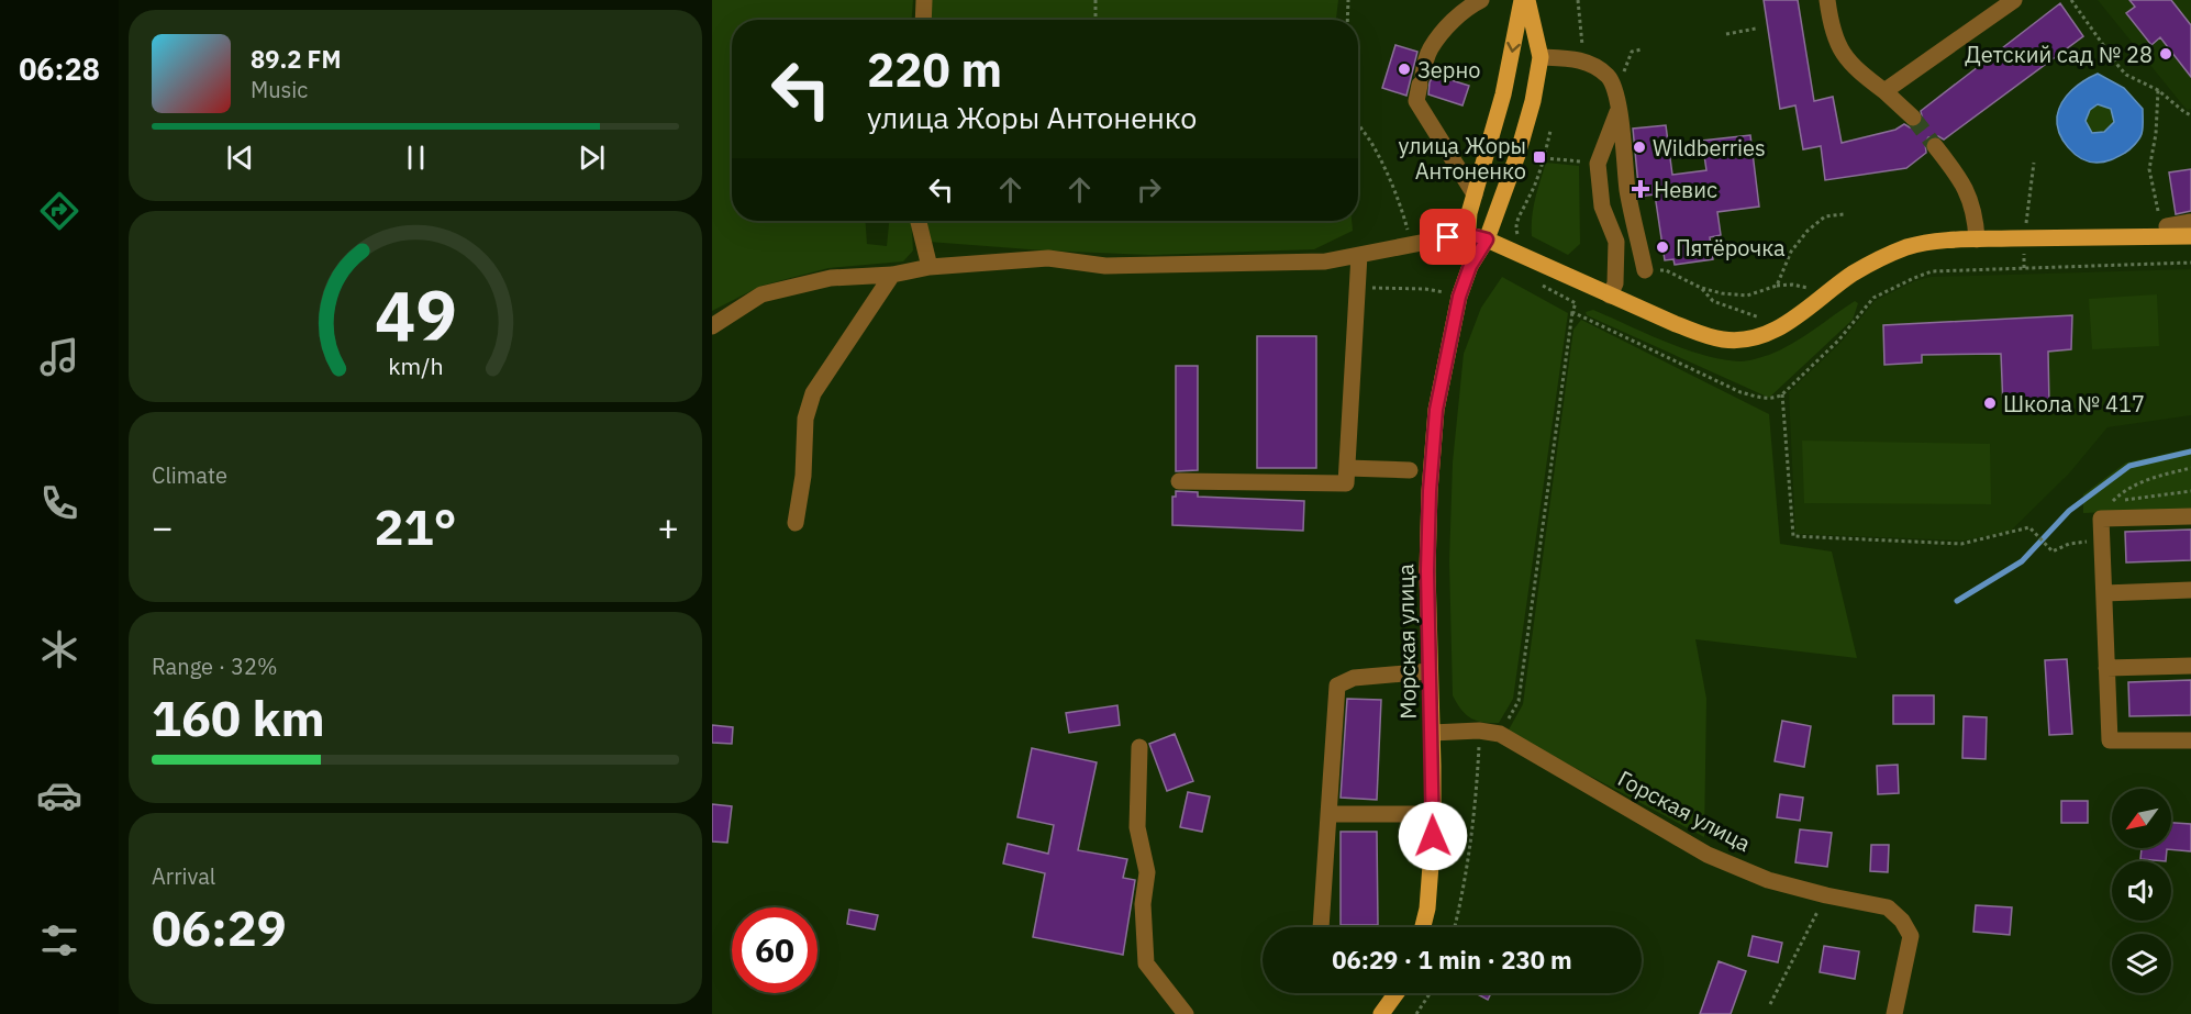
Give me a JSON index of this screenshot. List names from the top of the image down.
{
  "streets": {
    "main road": ["Морская улица"],
    "street": ["Горская улица"]
  },
  "crossings": [
    ["Морская улица", "Горская улица"]
  ],
  "places": {
    "other": [
      "Детский сад № 28",
      "Зерно",
      "Wildberries",
      "Пятёрочка",
      "Школа № 417"
    ],
    "transit": ["улица Жоры Антоненко"],
    "health": ["Невис"]
  },
  "north": "bottom left",
  "page": {
    "tabs": "06:28",
    "turn": ["220 m", "улица Жоры Антоненко"],
    "song": ["89.2 FM", "Music"],
    "tile": [
      "Climate",
      ["Range · 32%", "160 km"],
      ["Arrival", "06:29"]
    ],
    "heat": ["−", "21°", "+"],
    "limit": "60",
    "trip": "06:29 · 1 min · 230 m",
    "gauge": ["49", "km/h"]
  }
}
